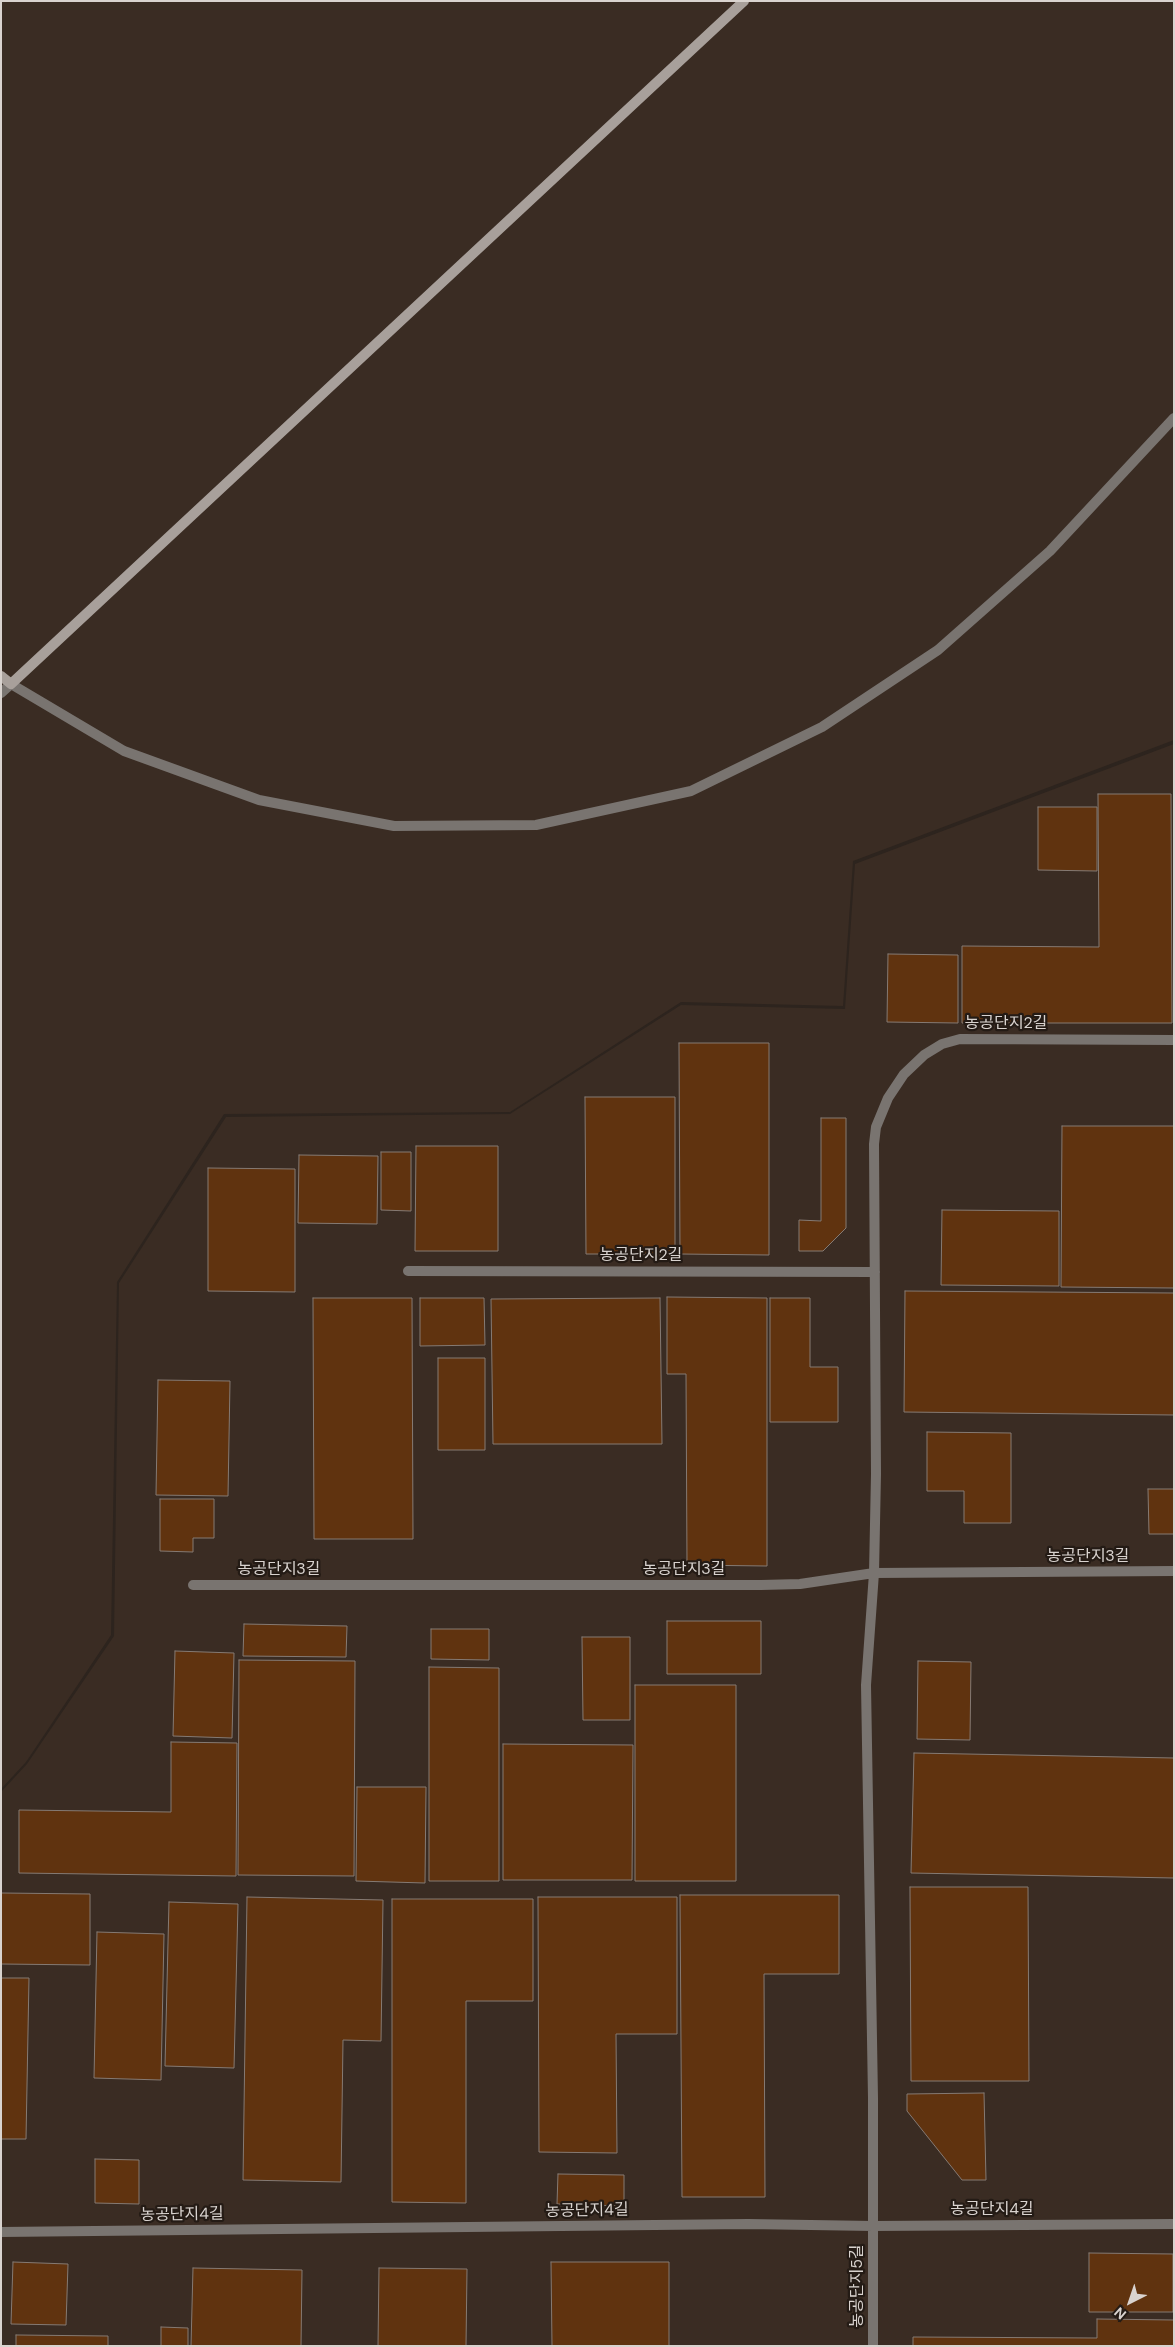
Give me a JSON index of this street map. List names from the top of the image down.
{
  "streets": {
    "street": [
      "농공단지2길",
      "농공단지3길",
      "농공단지4길",
      "농공단지5길"
    ]
  },
  "crossings": [
    ["농공단지2길", "농공단지3길"],
    ["농공단지2길", "농공단지5길"],
    ["농공단지3길", "농공단지5길"],
    ["농공단지4길", "농공단지5길"]
  ],
  "north": "bottom left"
}
